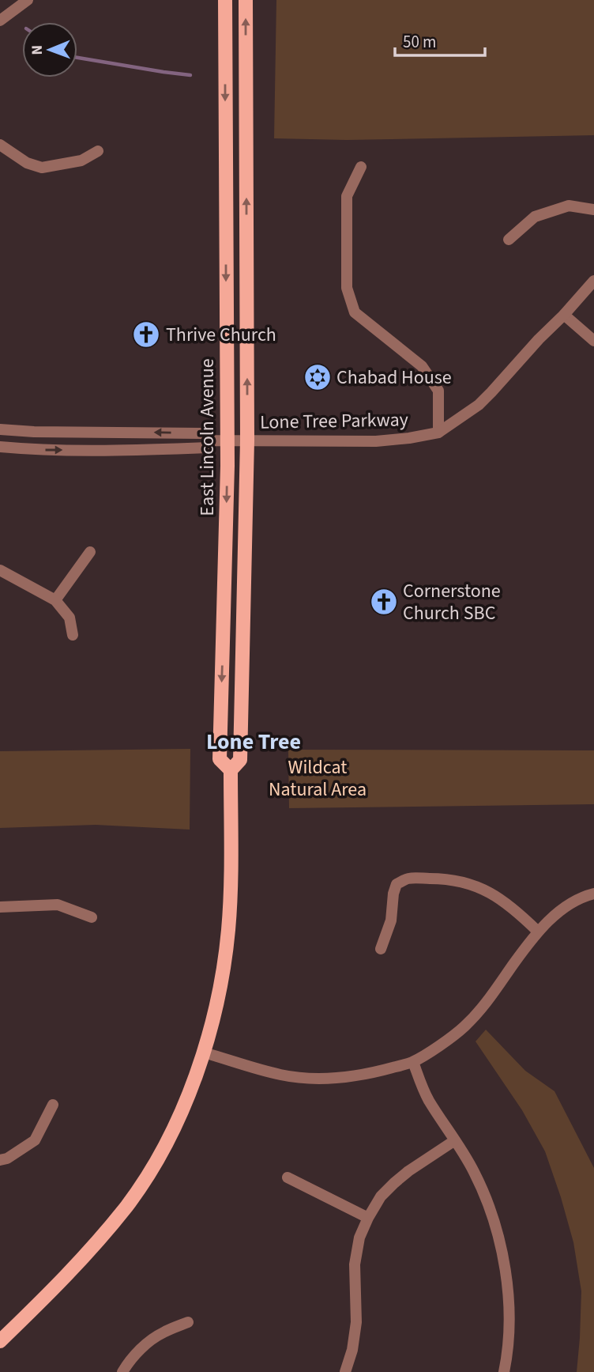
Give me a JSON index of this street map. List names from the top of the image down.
{
  "streets": {
    "main road": ["East Lincoln Avenue"],
    "street": ["Lone Tree Parkway"]
  },
  "crossings": [
    ["Lone Tree Parkway", "East Lincoln Avenue"]
  ],
  "districts": ["Lone Tree"],
  "parks": ["Wildcat Natural Area"],
  "places": {
    "church": ["Thrive Church", "Cornerstone Church SBC"],
    "synagogue": ["Chabad House"]
  },
  "scale_bar": "50 m",
  "north": "left"
}
